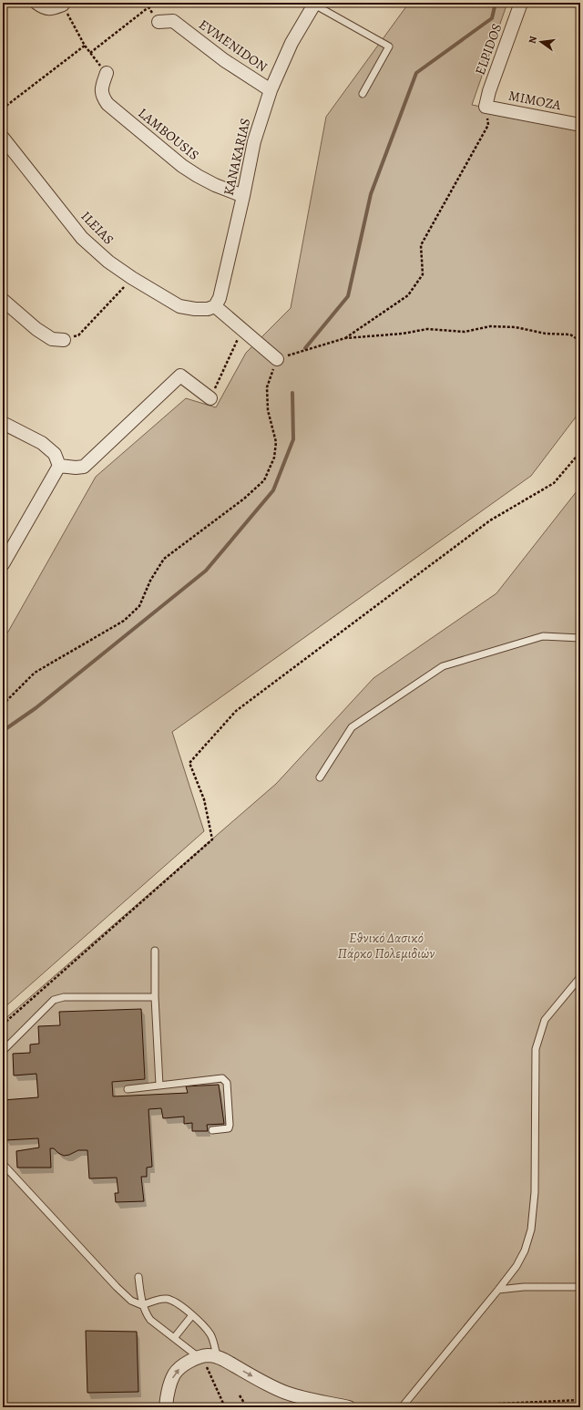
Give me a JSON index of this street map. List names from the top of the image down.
{
  "streets": {
    "street": [
      "EVMENIDON",
      "ELPIDOS",
      "MIMOZA",
      "LAMBOUSIS",
      "KANAKARIAS",
      "ILEIAS"
    ]
  },
  "crossings": [
    ["EVMENIDON", "KANAKARIAS"],
    ["ELPIDOS", "MIMOZA"],
    ["LAMBOUSIS", "KANAKARIAS"],
    ["KANAKARIAS", "ILEIAS"]
  ],
  "parks": ["Εθνικό Δασικό Πάρκο Πολεμιδιών"],
  "north": "left"
}
